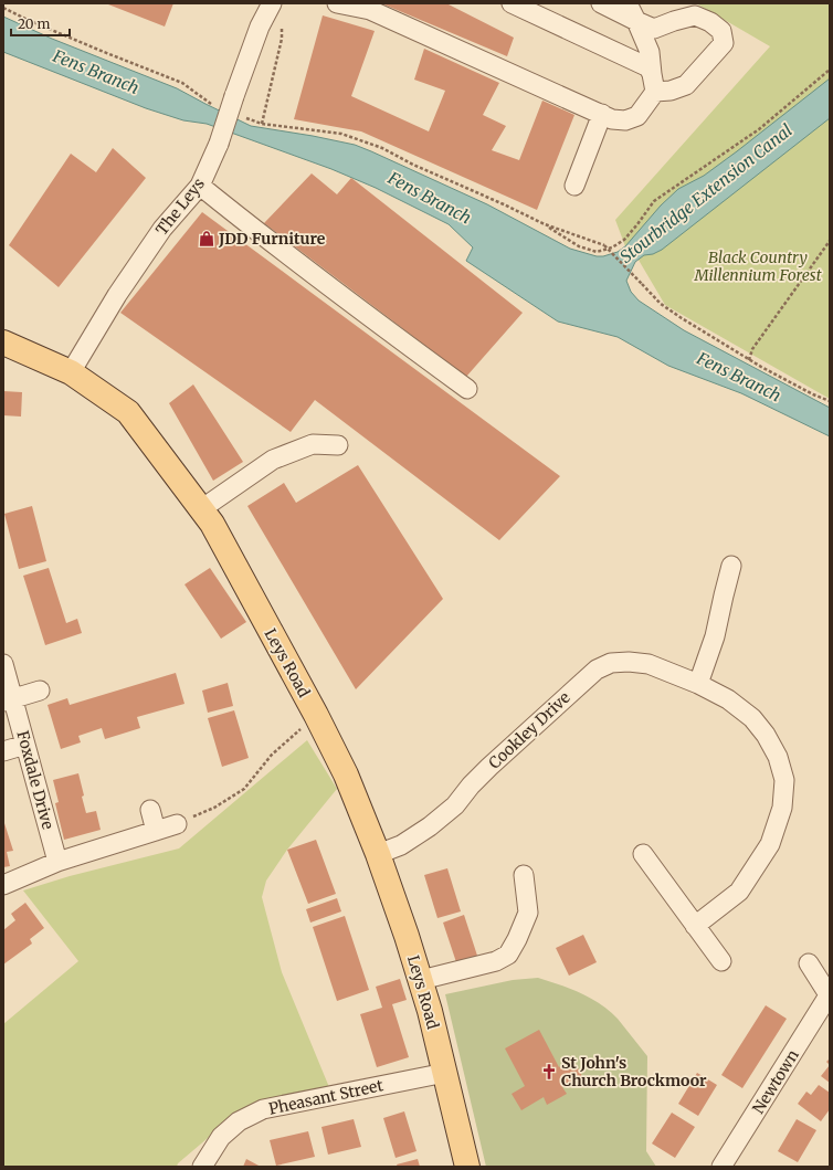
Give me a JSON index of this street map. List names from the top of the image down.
{
  "streets": {
    "main road": ["Leys Road"],
    "street": [
      "The Leys",
      "Cookley Drive",
      "Foxdale Drive",
      "Newtown",
      "Pheasant Street"
    ]
  },
  "crossings": [
    ["The Leys", "Leys Road"],
    ["Leys Road", "Cookley Drive"],
    ["Leys Road", "Pheasant Street"]
  ],
  "water": ["Fens Branch", "Stourbridge Extension Canal"],
  "parks": ["Black Country Millennium Forest"],
  "places": {
    "shop": ["JDD Furniture"],
    "church": ["St John's Church Brockmoor"]
  },
  "scale_bar": "20 m"
}
